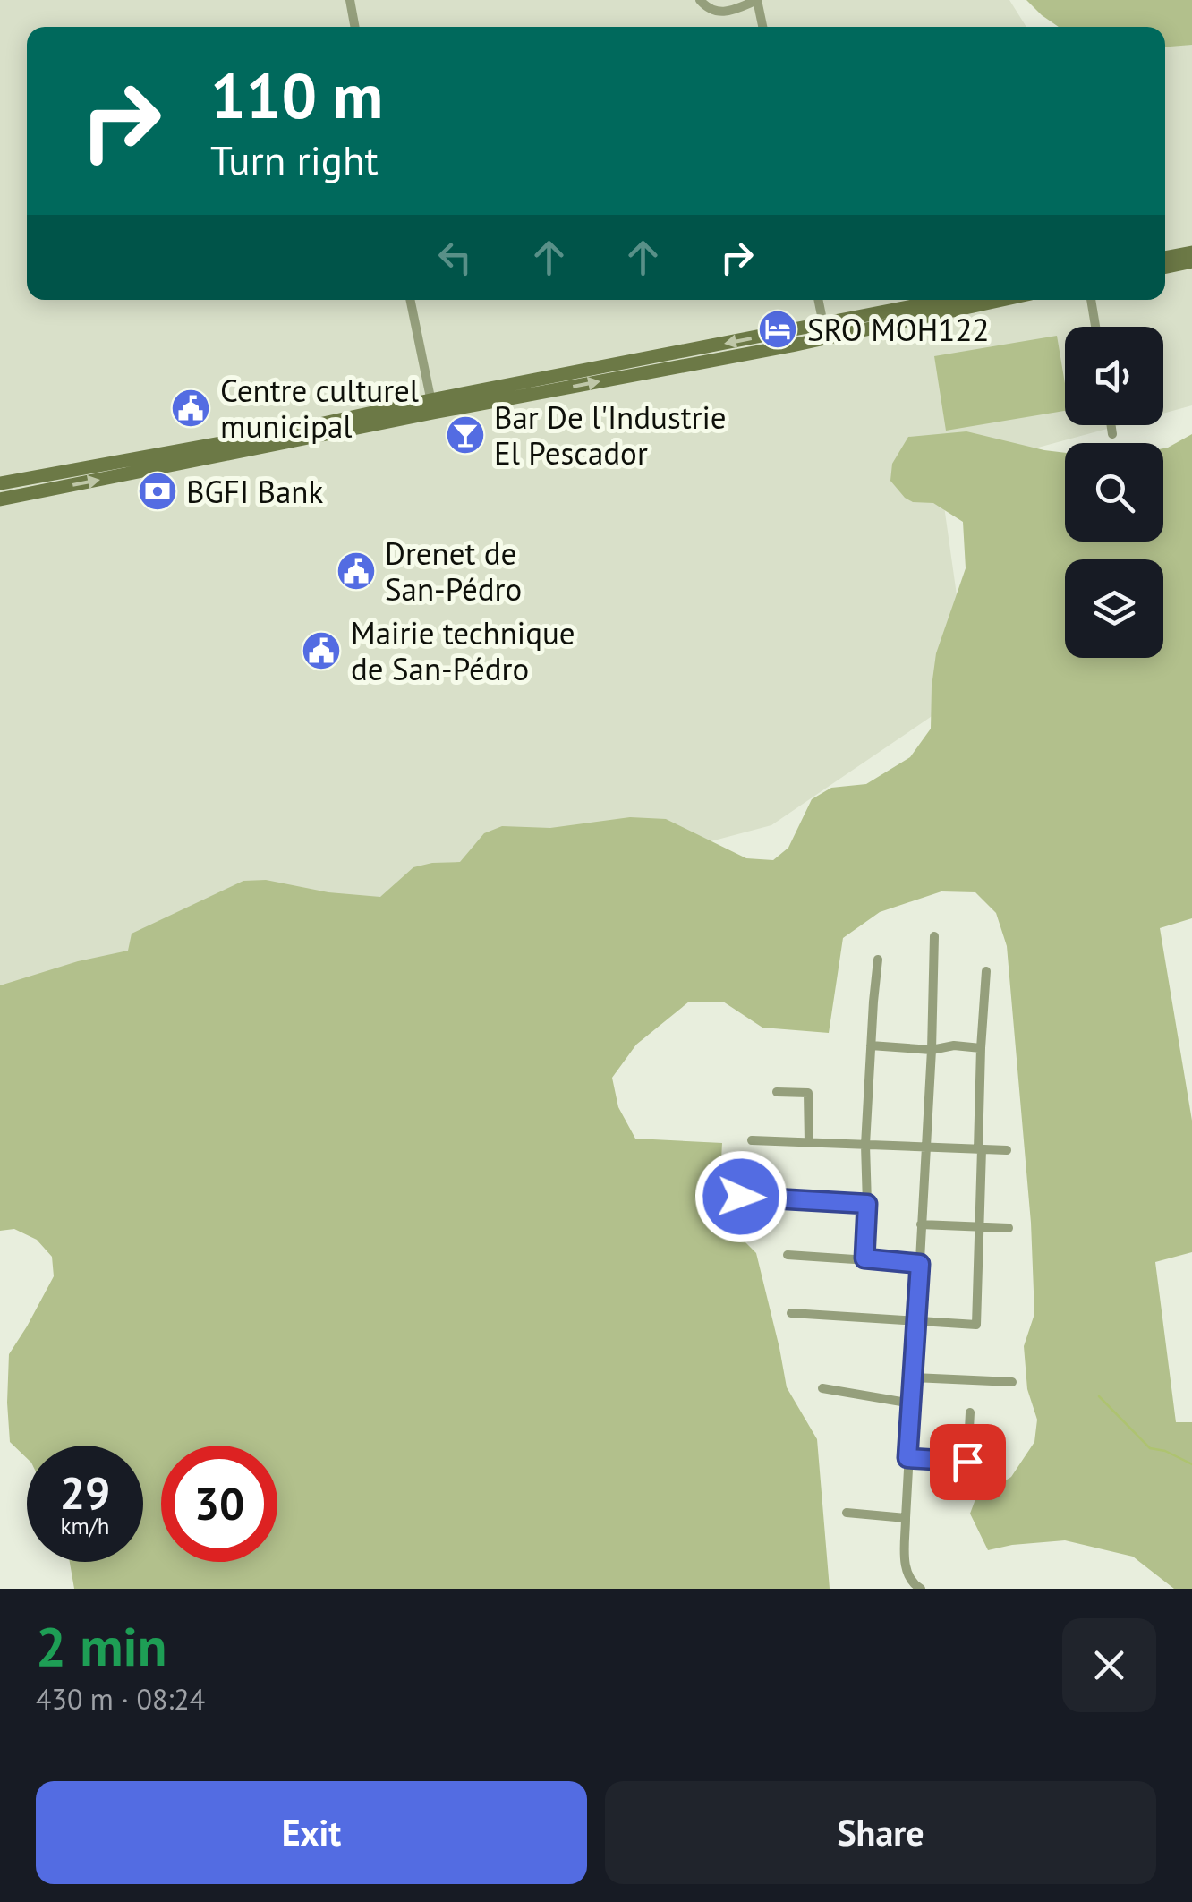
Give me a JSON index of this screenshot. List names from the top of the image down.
{
  "places": {
    "hotel": ["SRO MOH122"],
    "public building": ["Centre culturel municipal", "Drenet de San-Pédro", "Mairie technique de San-Pédro"],
    "bar": ["Bar De l'Industrie El Pescador"],
    "bank": ["BGFI Bank"]
  },
  "page": {
    "turn": ["110 m", "Turn right"],
    "speed": "29 km/h",
    "limit": "30",
    "heading": ["2 min", "430 m · 08:24"],
    "buttons": ["Exit", "Share"]
  }
}
